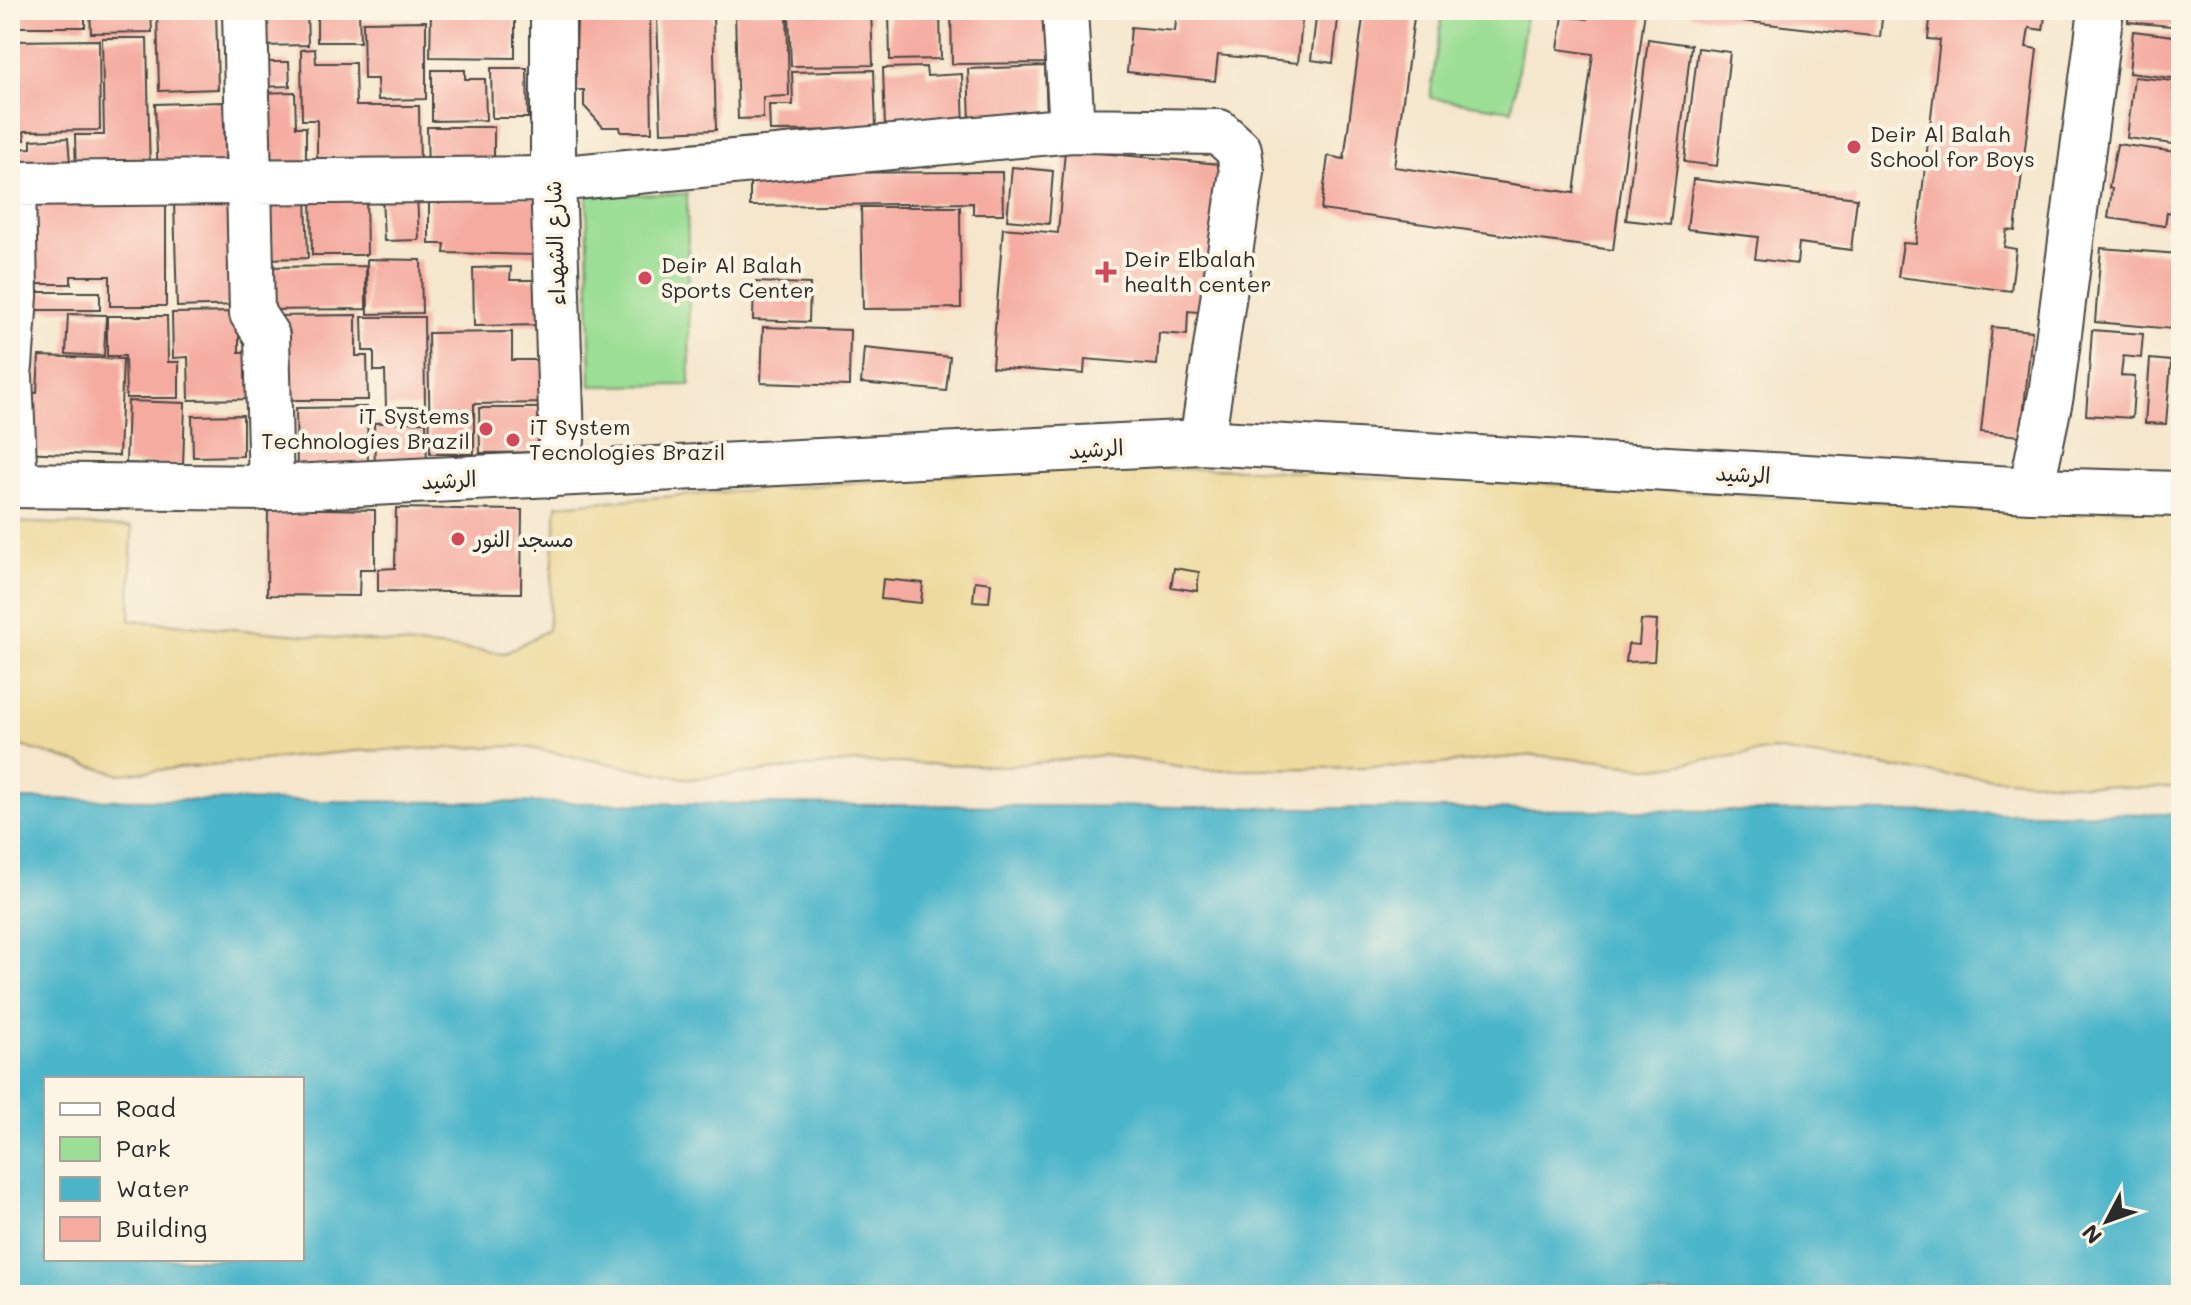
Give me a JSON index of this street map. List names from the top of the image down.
{
  "streets": {
    "street": ["شارع الشهداء", "الرشيد"]
  },
  "crossings": [
    ["شارع الشهداء", "الرشيد"]
  ],
  "places": {
    "other": [
      "Deir Al Balah School for Boys",
      "Deir Al Balah Sports Center",
      "iT Systems Technologies Brazil",
      "iT System Tecnologies Brazil",
      "مسجد النور"
    ],
    "health": ["Deir Elbalah health center"]
  },
  "legend": [
    "Road",
    "Park",
    "Water",
    "Building"
  ],
  "north": "bottom left"
}
